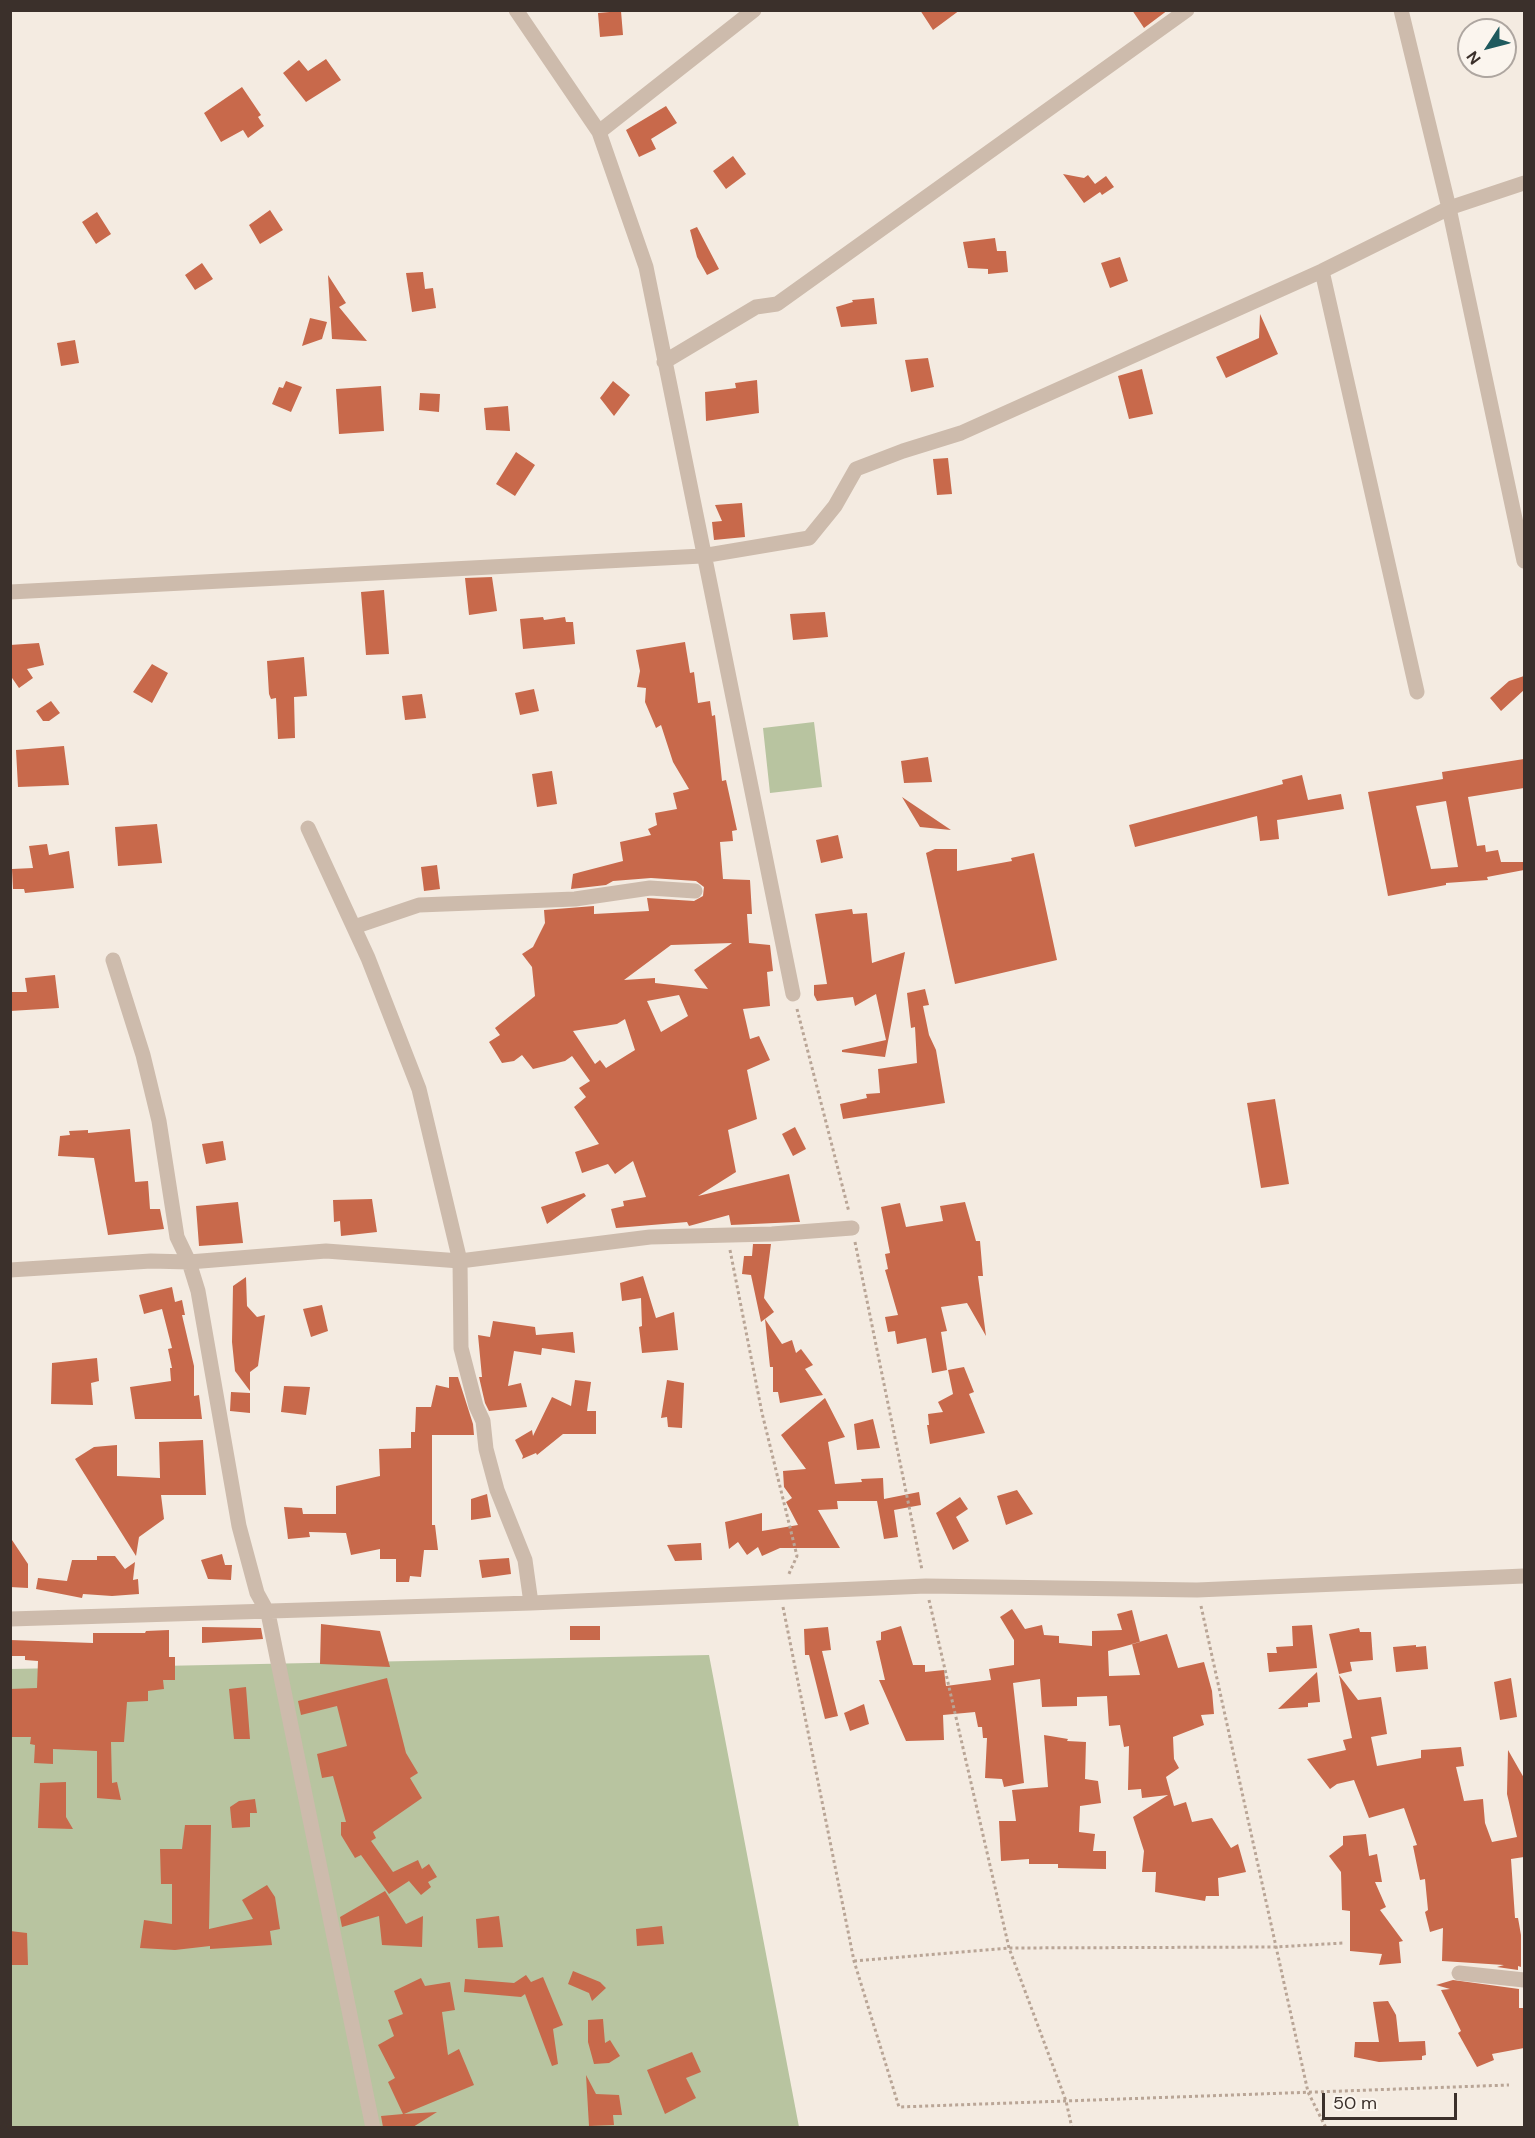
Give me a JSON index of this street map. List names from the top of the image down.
{
  "scale_bar": "50 m",
  "north": "bottom left"
}
